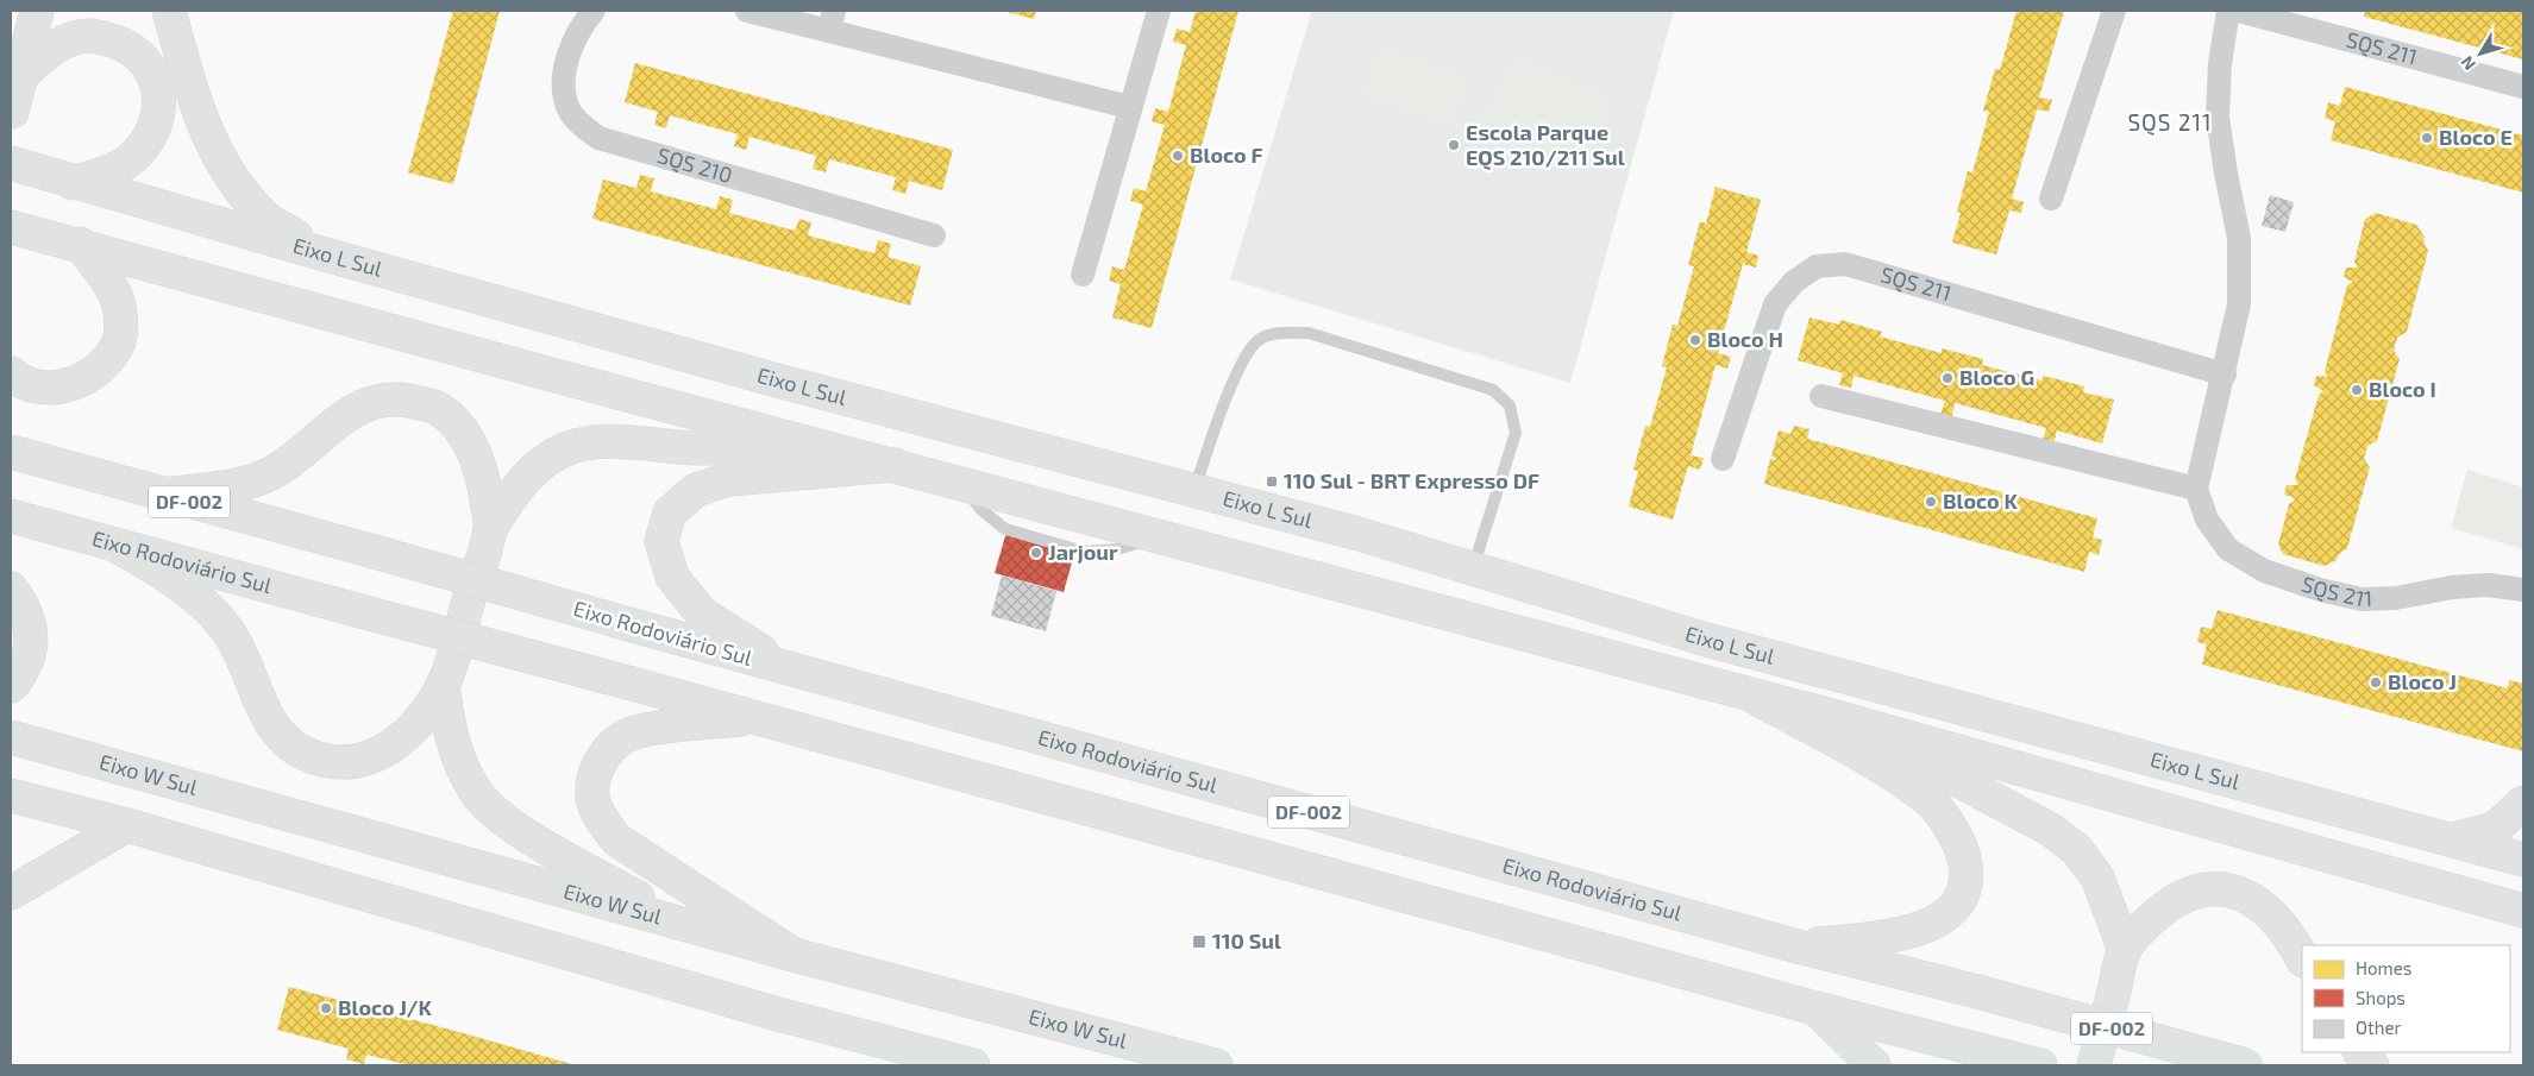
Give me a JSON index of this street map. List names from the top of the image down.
{
  "streets": {
    "main road": [
      "Eixo L Sul",
      "DF-002",
      "Eixo Rodoviário Sul",
      "Eixo W Sul"
    ],
    "street": ["SQS 211", "SQS 210"]
  },
  "districts": ["SQS 211"],
  "places": {
    "other": [
      "Bloco E",
      "Escola Parque EQS 210/211 Sul",
      "Bloco F",
      "Bloco H",
      "Bloco G",
      "Bloco I",
      "Bloco K",
      "Jarjour",
      "Bloco J",
      "Bloco J/K"
    ],
    "transit": ["110 Sul - BRT Expresso DF", "110 Sul"]
  },
  "legend": ["Homes", "Shops", "Other"],
  "north": "bottom left"
}
